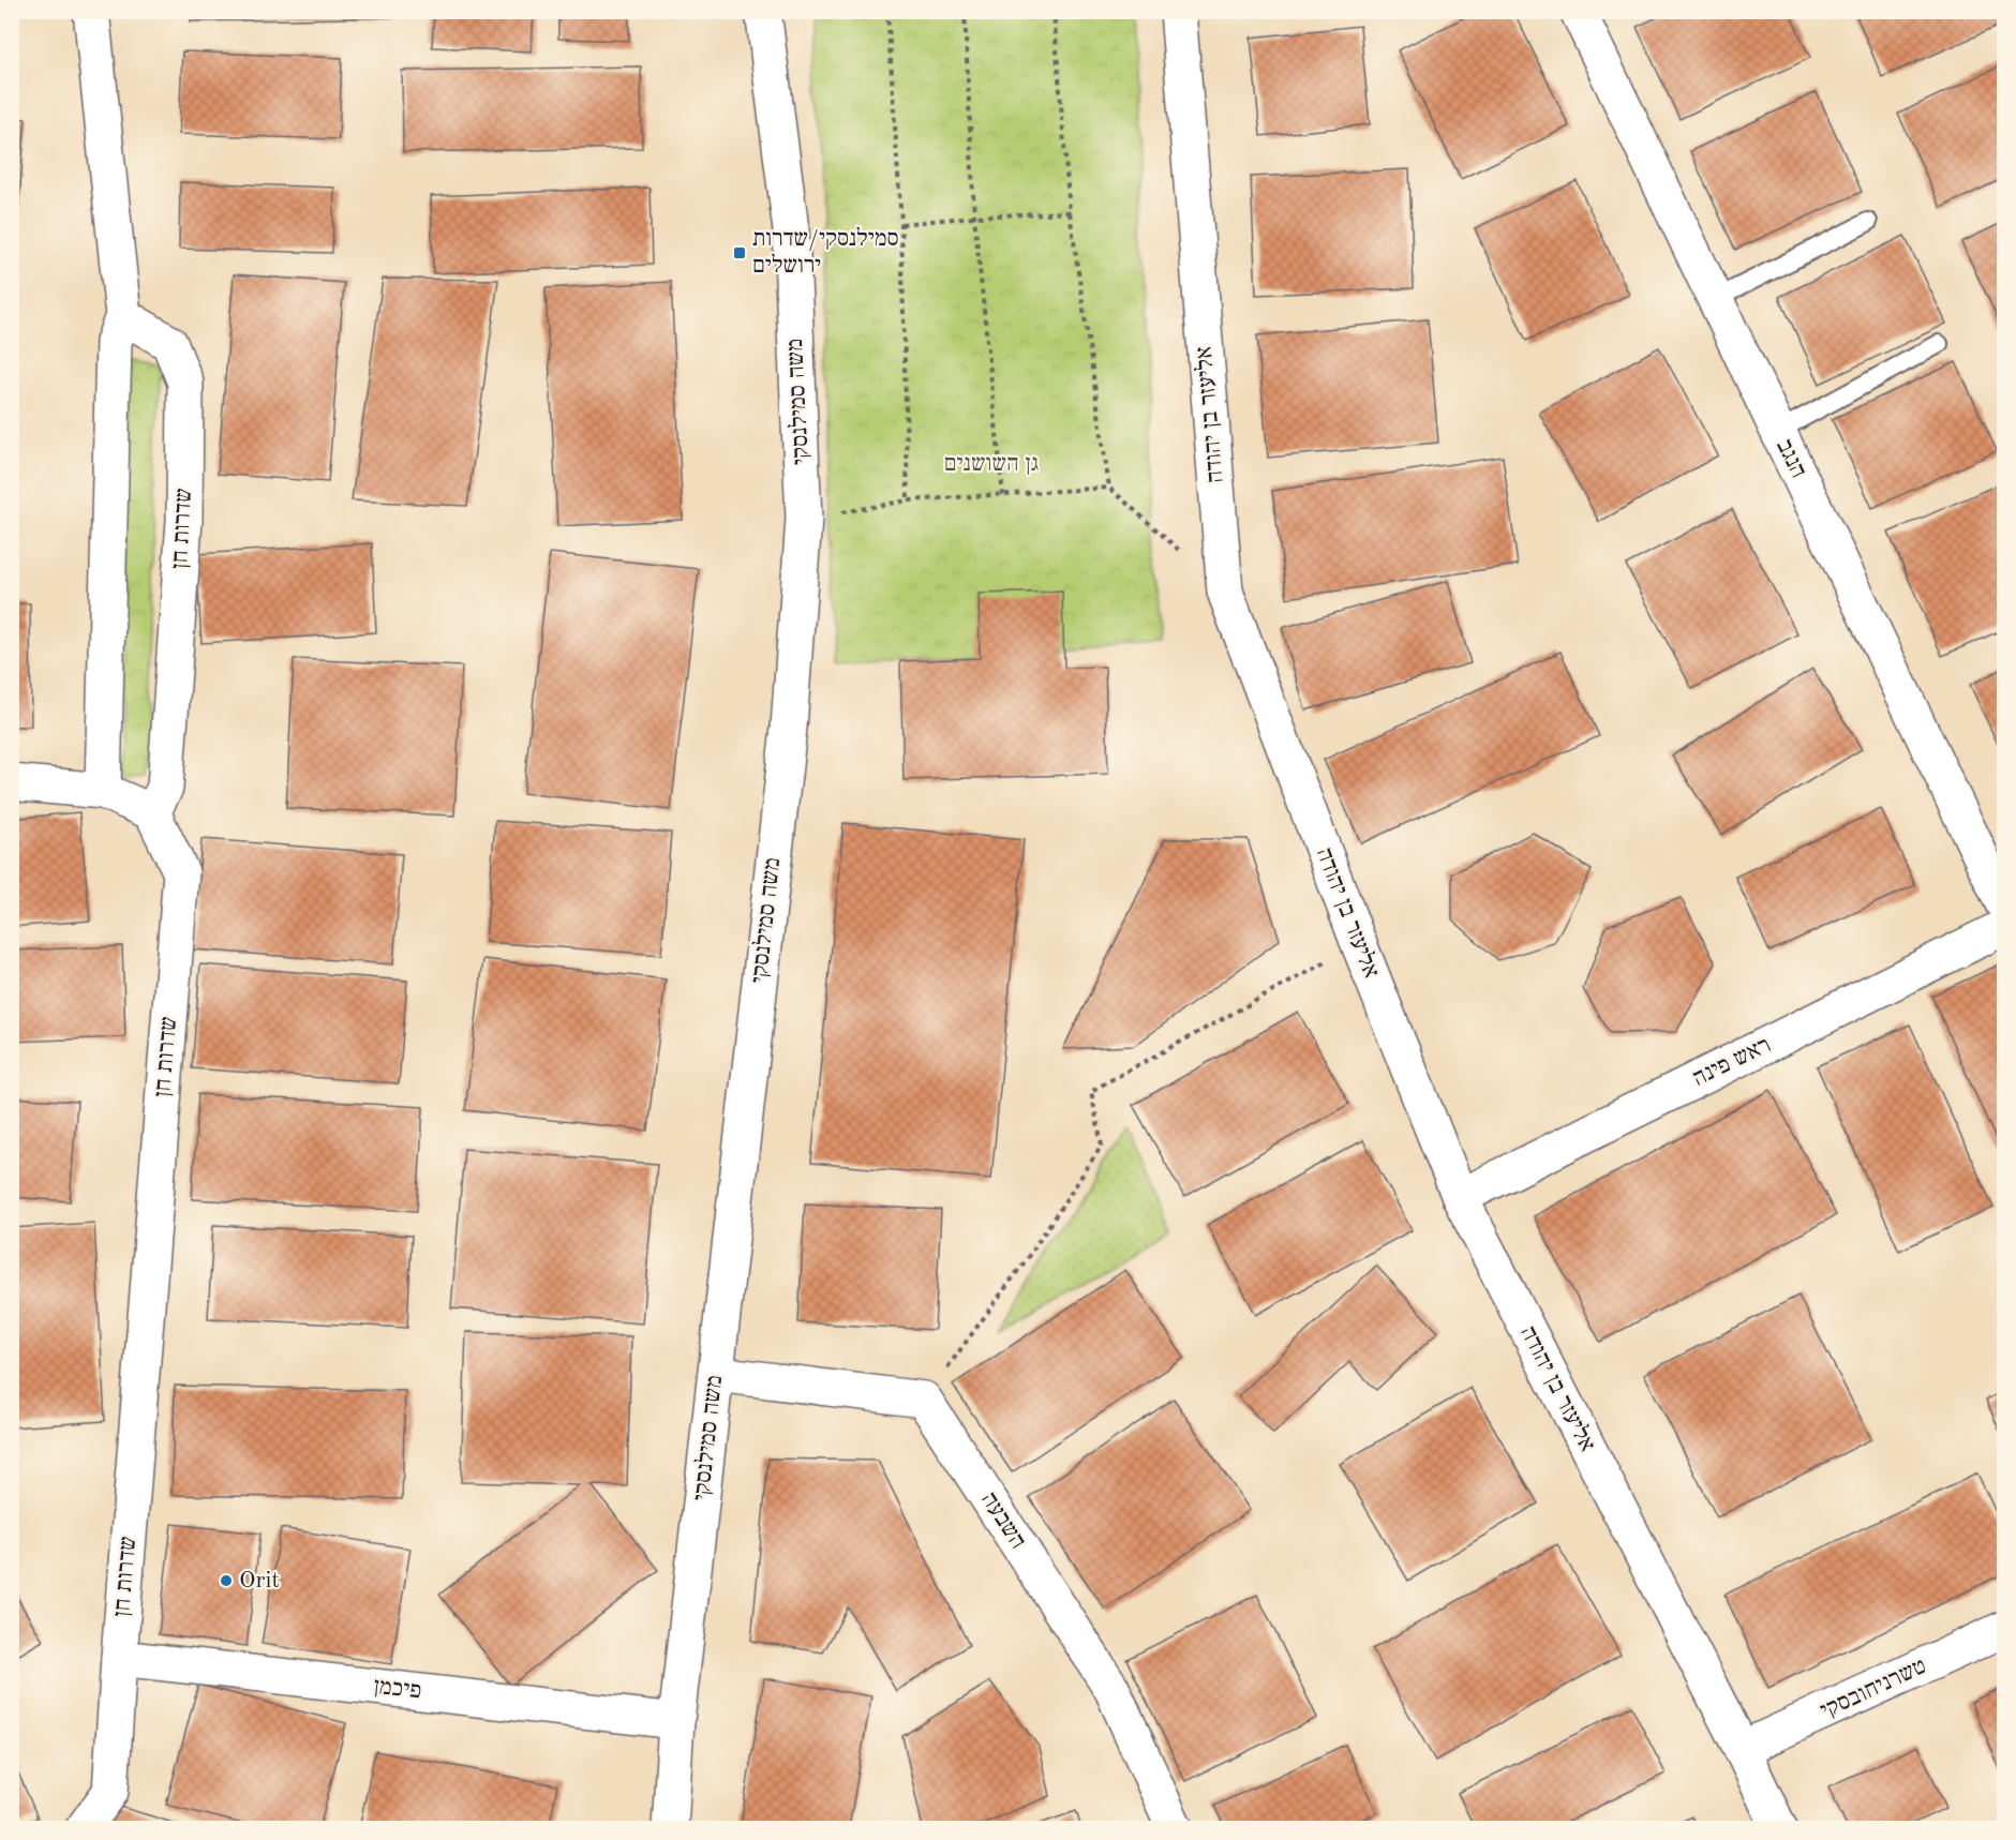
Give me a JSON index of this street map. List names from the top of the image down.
{
  "streets": {
    "street": [
      "משה סמילנסקי",
      "אליעזר בן יהודה",
      "הנגב",
      "שדרות חן",
      "ראש פינה",
      "השבעה",
      "פיכמן",
      "טשרניחובסקי"
    ]
  },
  "crossings": [
    ["משה סמילנסקי", "פיכמן"],
    ["אליעזר בן יהודה", "ראש פינה"],
    ["אליעזר בן יהודה", "טשרניחובסקי"],
    ["שדרות חן", "פיכמן"]
  ],
  "parks": ["גן השושנים"],
  "places": {
    "transit": ["סמילנסקי/שדרות ירושלים"],
    "other": ["Orit"]
  }
}
